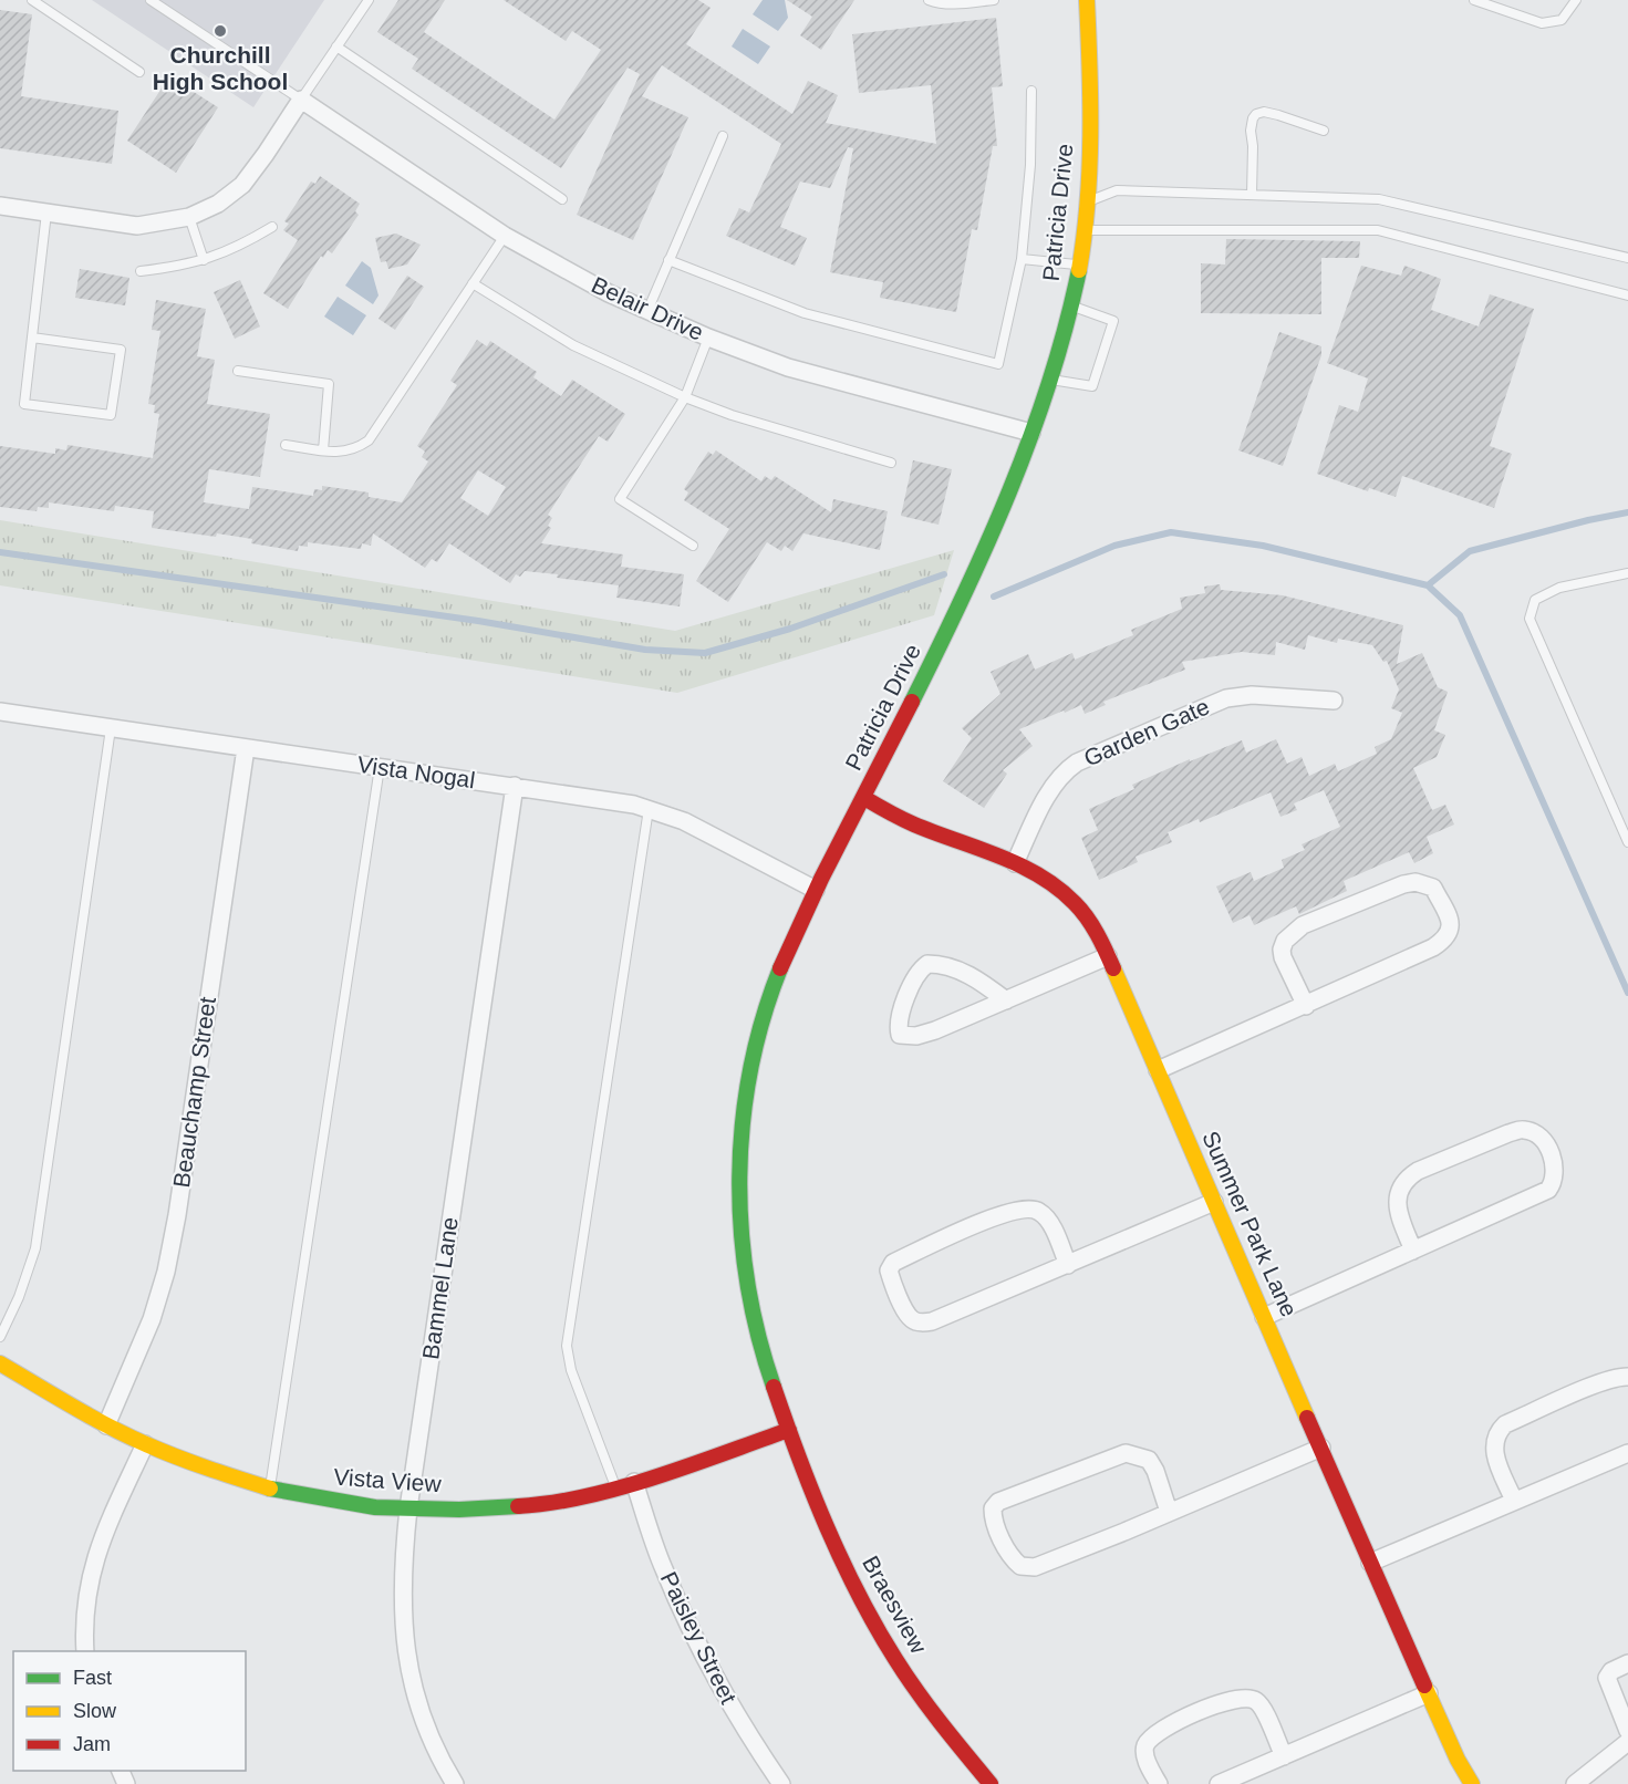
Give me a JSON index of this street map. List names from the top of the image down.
{
  "streets": {
    "street": [
      "Patricia Drive",
      "Belair Drive",
      "Garden Gate",
      "Vista Nogal",
      "Beauchamp Street",
      "Summer Park Lane",
      "Bammel Lane",
      "Vista View",
      "Braesview",
      "Paisley Street"
    ]
  },
  "crossings": [
    ["Patricia Drive", "Belair Drive"],
    ["Patricia Drive", "Vista Nogal"],
    ["Patricia Drive", "Summer Park Lane"],
    ["Patricia Drive", "Vista View"],
    ["Patricia Drive", "Braesview"],
    ["Garden Gate", "Summer Park Lane"],
    ["Vista Nogal", "Beauchamp Street"],
    ["Vista Nogal", "Bammel Lane"],
    ["Beauchamp Street", "Vista View"],
    ["Bammel Lane", "Vista View"],
    ["Vista View", "Braesview"],
    ["Vista View", "Paisley Street"]
  ],
  "places": ["Churchill High School"],
  "legend": ["Fast", "Slow", "Jam"]
}
